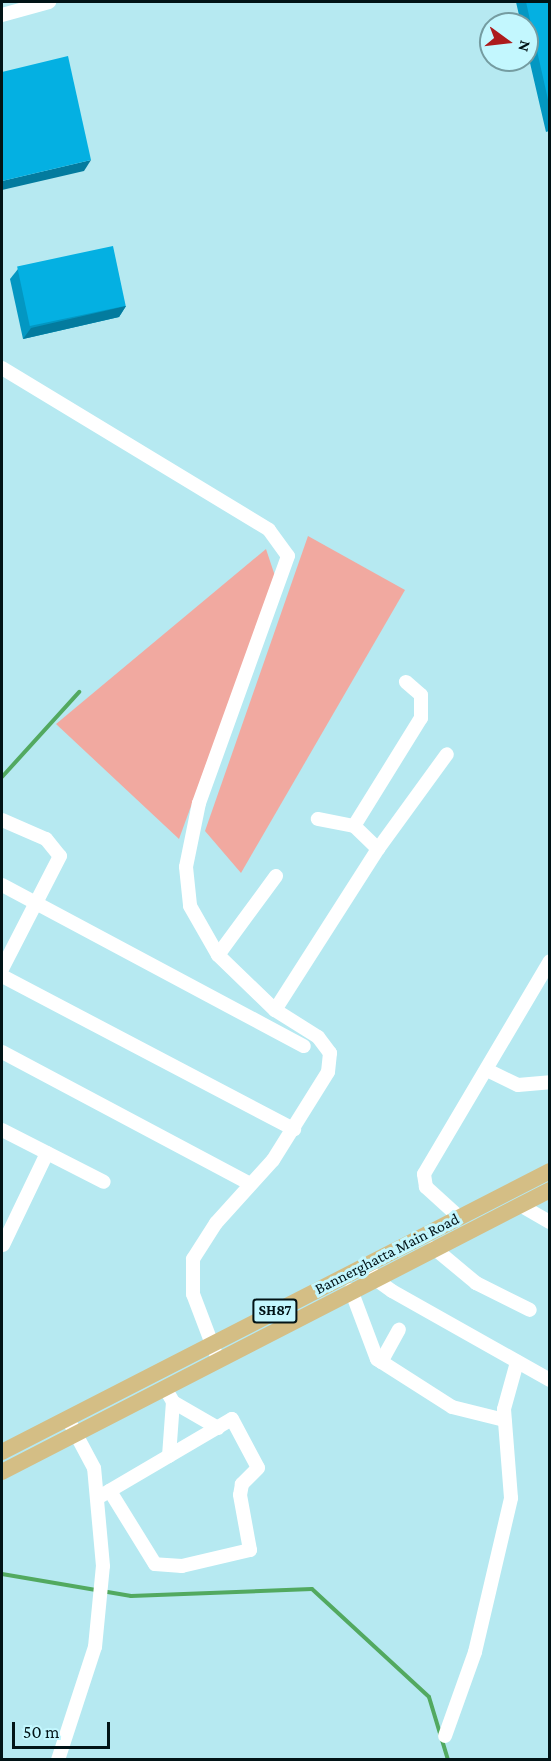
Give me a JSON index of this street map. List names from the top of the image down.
{
  "streets": {
    "main road": ["Bannerghatta Main Road", "SH87"]
  },
  "scale_bar": "50 m",
  "north": "right"
}
